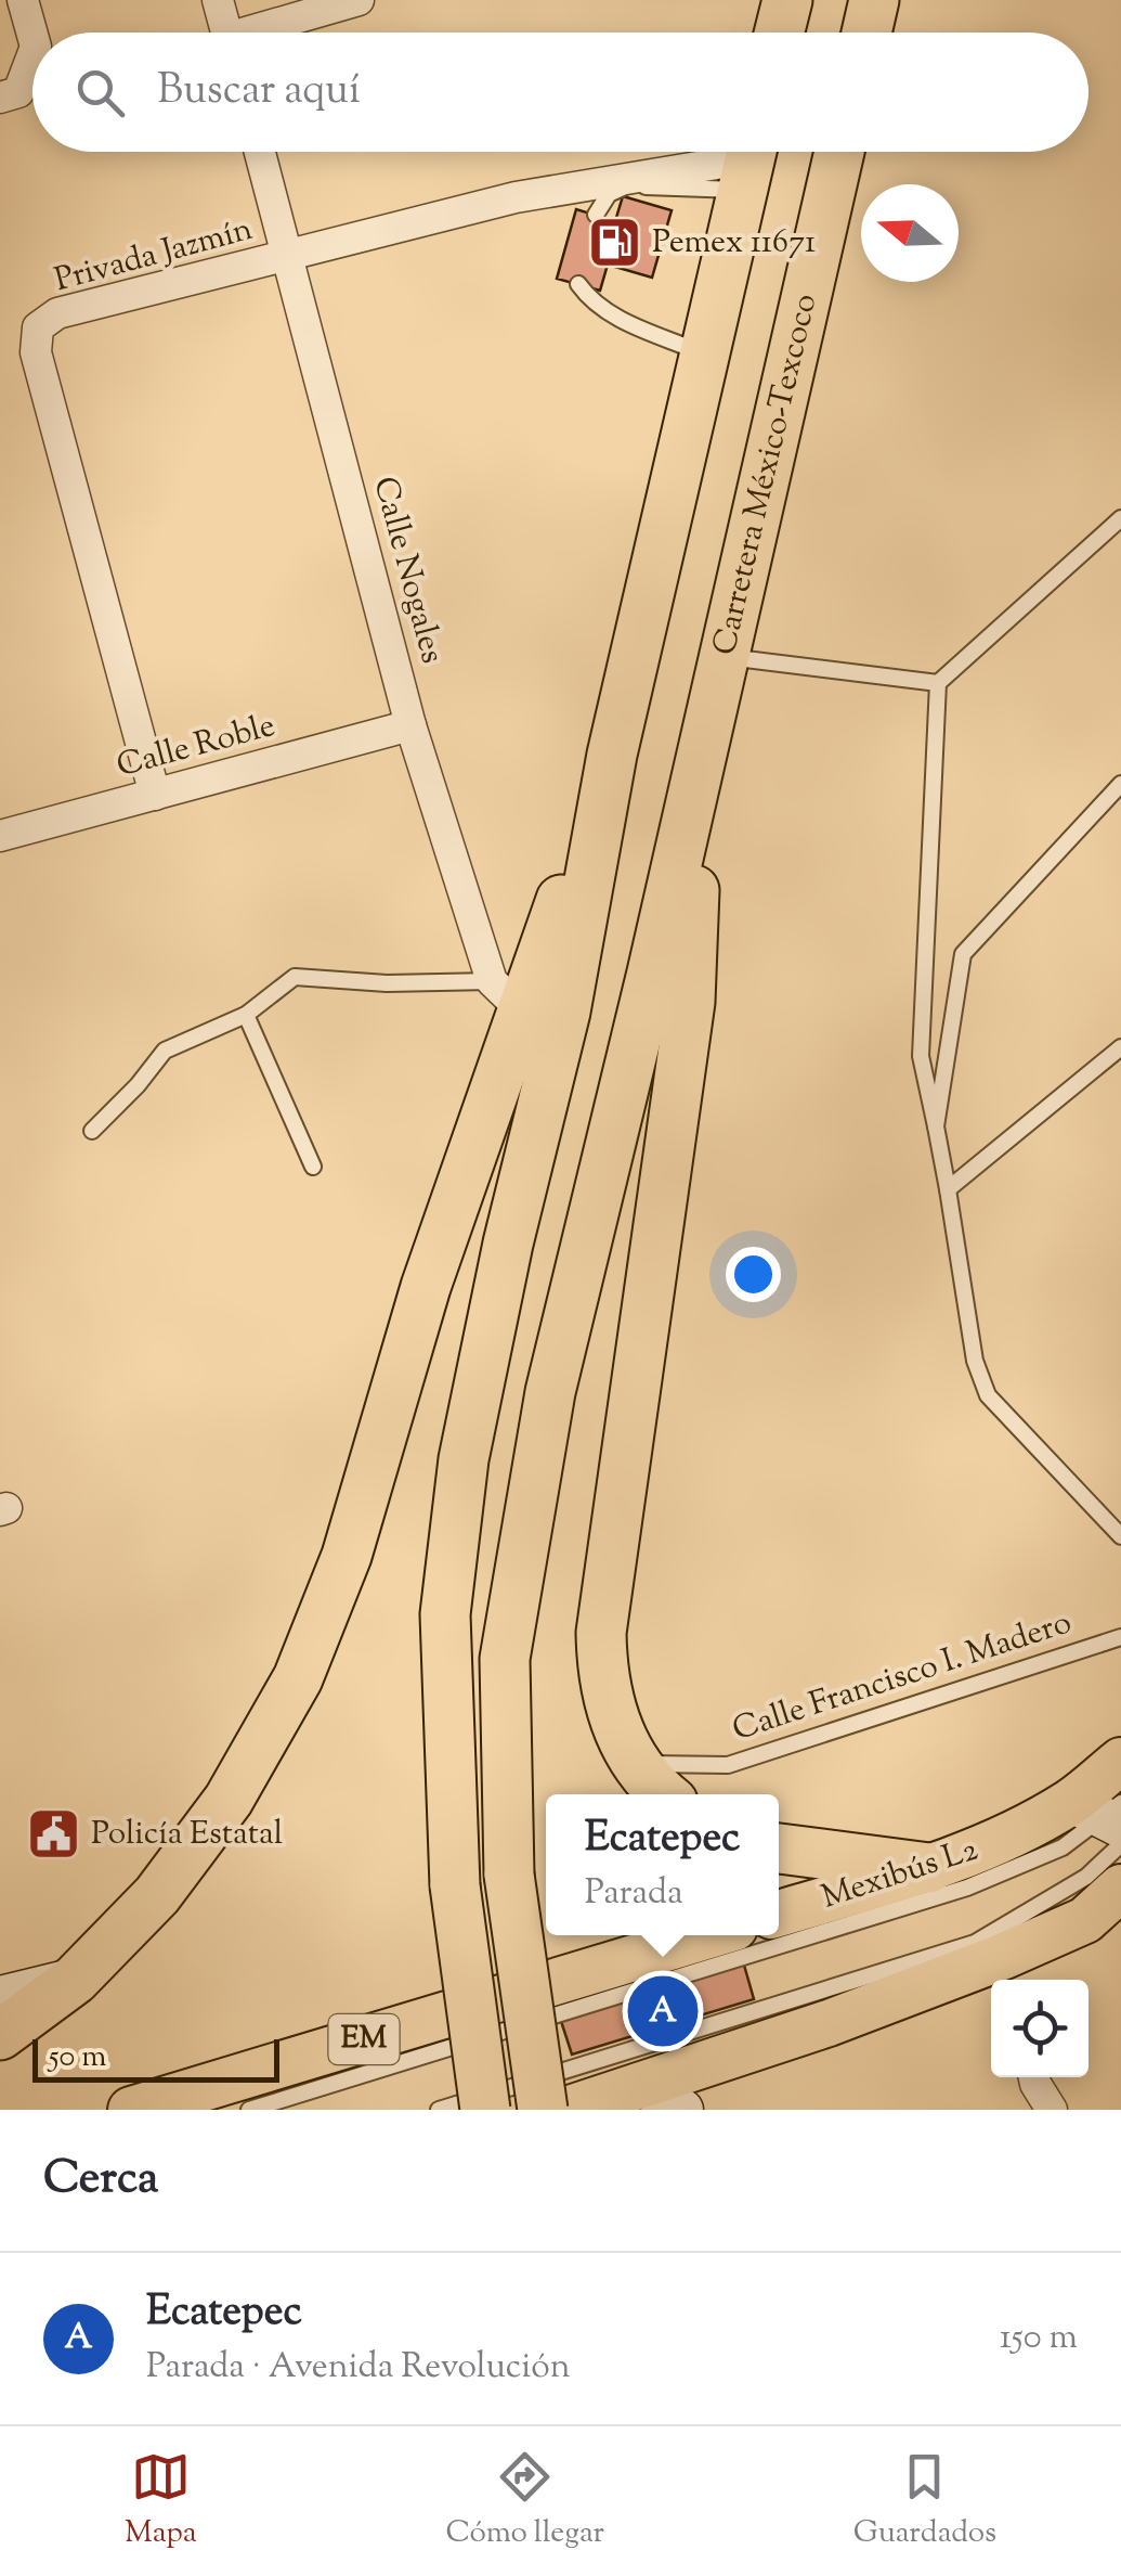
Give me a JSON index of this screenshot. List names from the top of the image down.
{
  "streets": {
    "highway": ["Carretera México-Texcoco"],
    "main road": ["EM"],
    "street": ["Privada Jazmín", "Calle Nogales", "Calle Roble"],
    "lane": ["Calle Francisco I. Madero", "Mexibús L2"]
  },
  "crossings": [
    ["Privada Jazmín", "Calle Nogales"],
    ["Privada Jazmín", "Calle Roble"],
    ["Calle Nogales", "Calle Roble"]
  ],
  "places": {
    "fuel station": ["Pemex 11671"],
    "public building": ["Policía Estatal"]
  },
  "scale_bar": "50 m",
  "north": "left",
  "page": {
    "search": "Buscar aquí",
    "popup": ["Ecatepec", "Parada"],
    "pins": "A",
    "scale": "50 m",
    "heading": "Cerca",
    "list": [
      {
        "mark": "A",
        "name": "Ecatepec",
        "note": "Parada · Avenida Revolución",
        "value": "150 m"
      }
    ],
    "nav": ["Mapa", "Cómo llegar", "Guardados"]
  }
}
